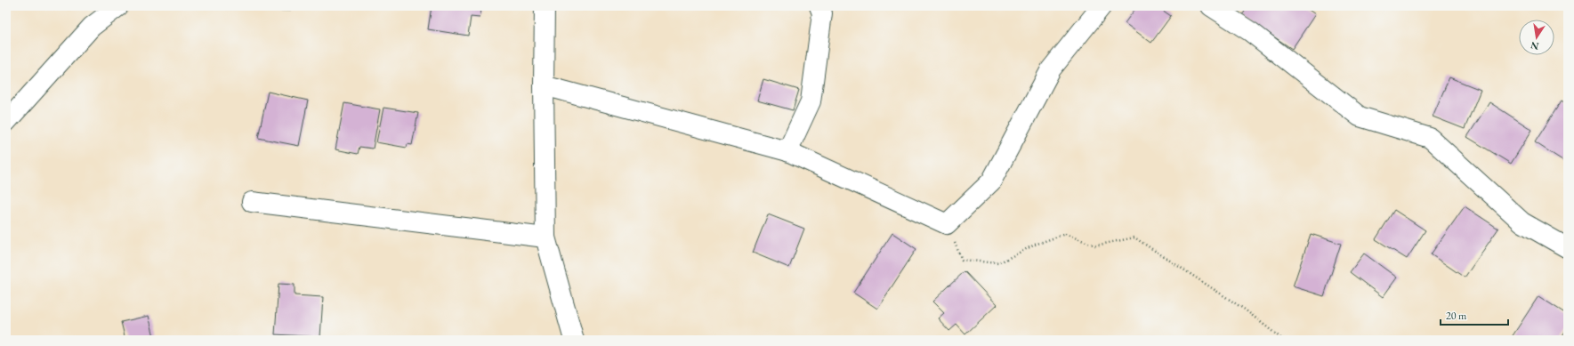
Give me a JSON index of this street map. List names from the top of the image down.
{
  "scale_bar": "20 m",
  "north": "bottom"
}
